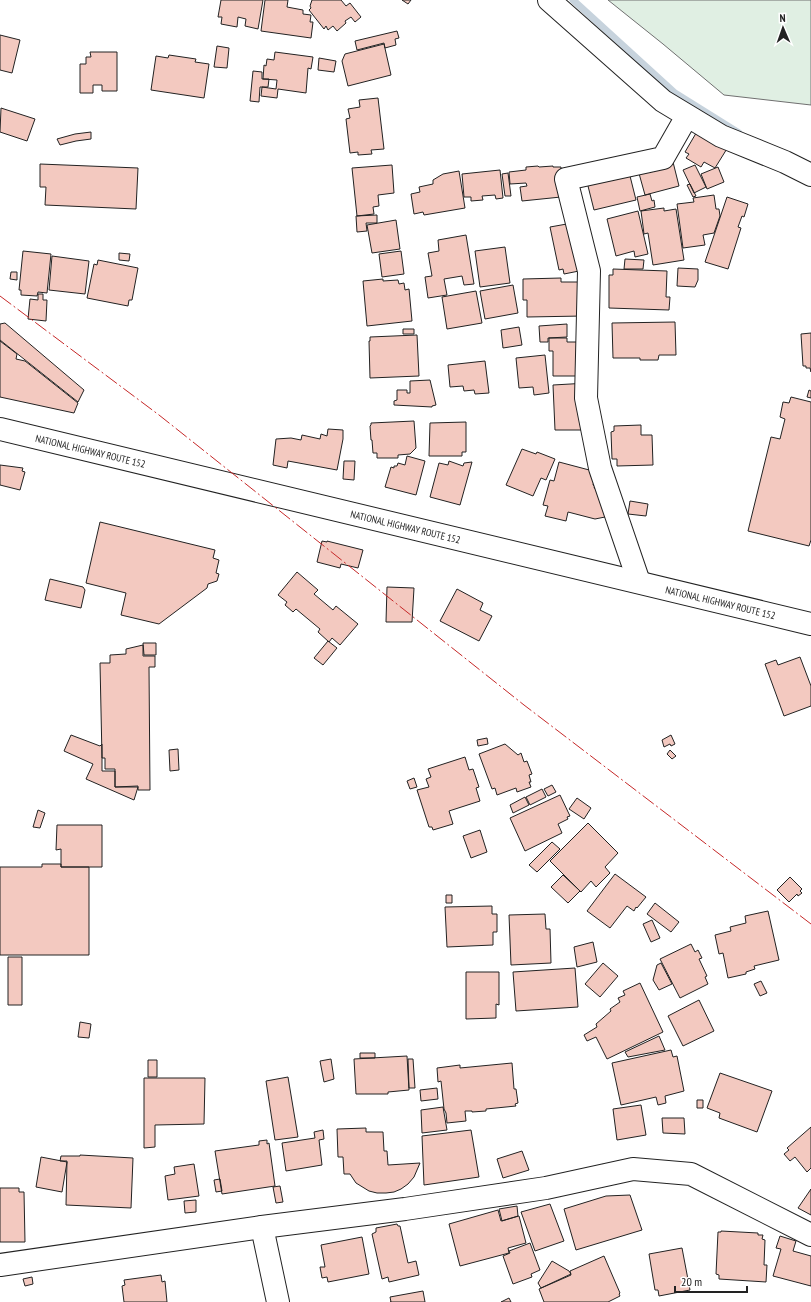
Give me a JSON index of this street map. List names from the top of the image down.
{
  "streets": {
    "main road": ["NATIONAL HIGHWAY ROUTE 152"]
  },
  "scale_bar": "20 m",
  "north": "top"
}
